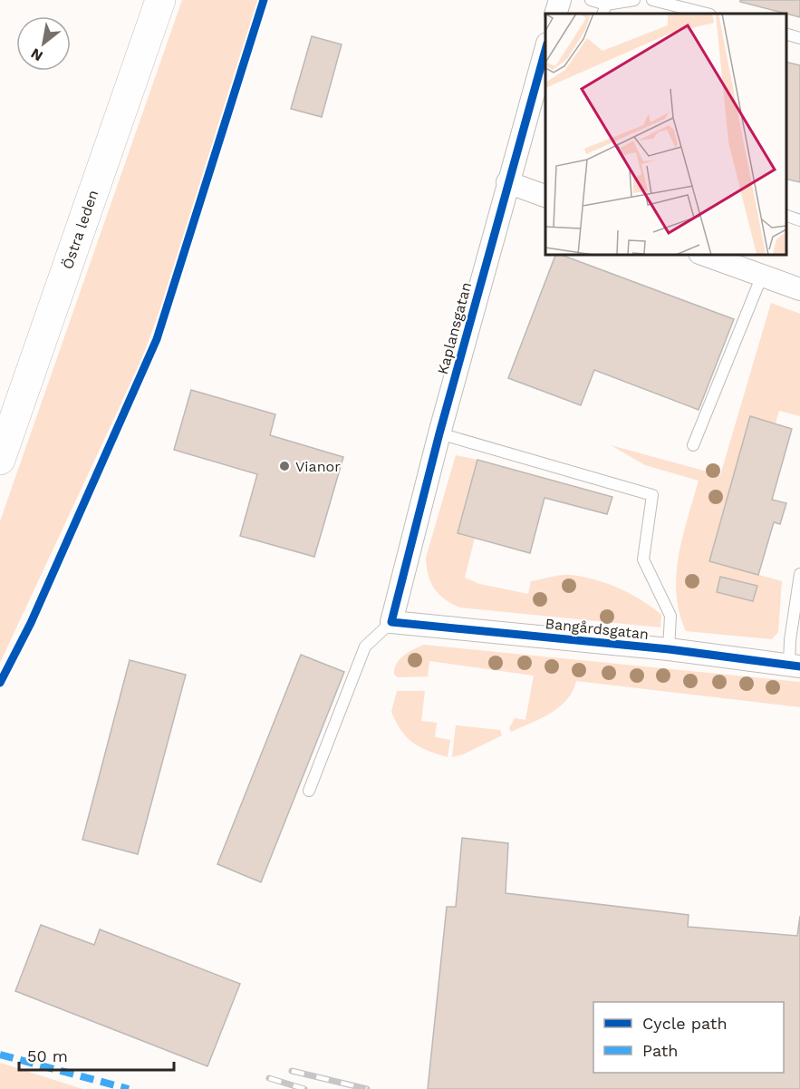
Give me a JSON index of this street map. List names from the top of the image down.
{
  "streets": {
    "highway": ["Östra leden"],
    "street": ["Kaplansgatan", "Bangårdsgatan"]
  },
  "crossings": [
    ["Kaplansgatan", "Bangårdsgatan"]
  ],
  "places": ["Vianor"],
  "legend": ["Cycle path", "Path"],
  "scale_bar": "50 m",
  "north": "bottom left"
}
